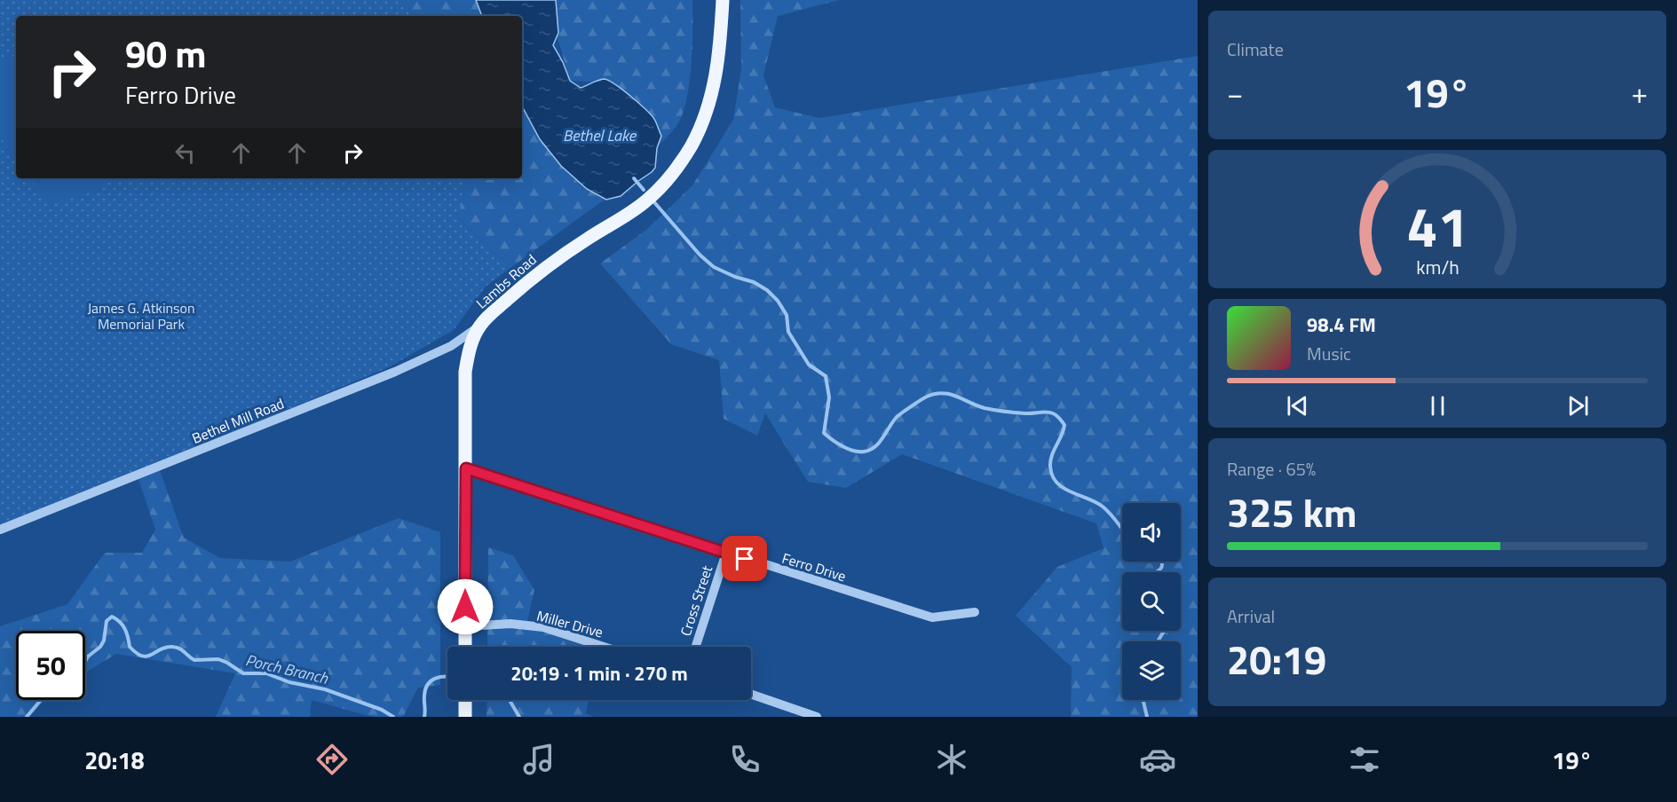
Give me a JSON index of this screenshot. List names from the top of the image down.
{
  "streets": {
    "main road": ["Lambs Road"],
    "street": [
      "Bethel Mill Road",
      "Ferro Drive",
      "Cross Street",
      "Miller Drive"
    ]
  },
  "crossings": [
    ["Lambs Road", "Bethel Mill Road"],
    ["Lambs Road", "Ferro Drive"],
    ["Lambs Road", "Miller Drive"],
    ["Ferro Drive", "Cross Street"]
  ],
  "water": ["Bethel Lake", "Porch Branch"],
  "parks": ["James G. Atkinson Memorial Park"],
  "page": {
    "tile": [
      "Climate",
      ["Range · 65%", "325 km"],
      ["Arrival", "20:19"]
    ],
    "turn": ["90 m", "Ferro Drive"],
    "heat": ["−", "19°", "+"],
    "song": ["98.4 FM", "Music"],
    "limit": "50",
    "trip": "20:19 · 1 min · 270 m",
    "tabs": ["20:18", "19°"],
    "gauge": ["41", "km/h"]
  }
}
